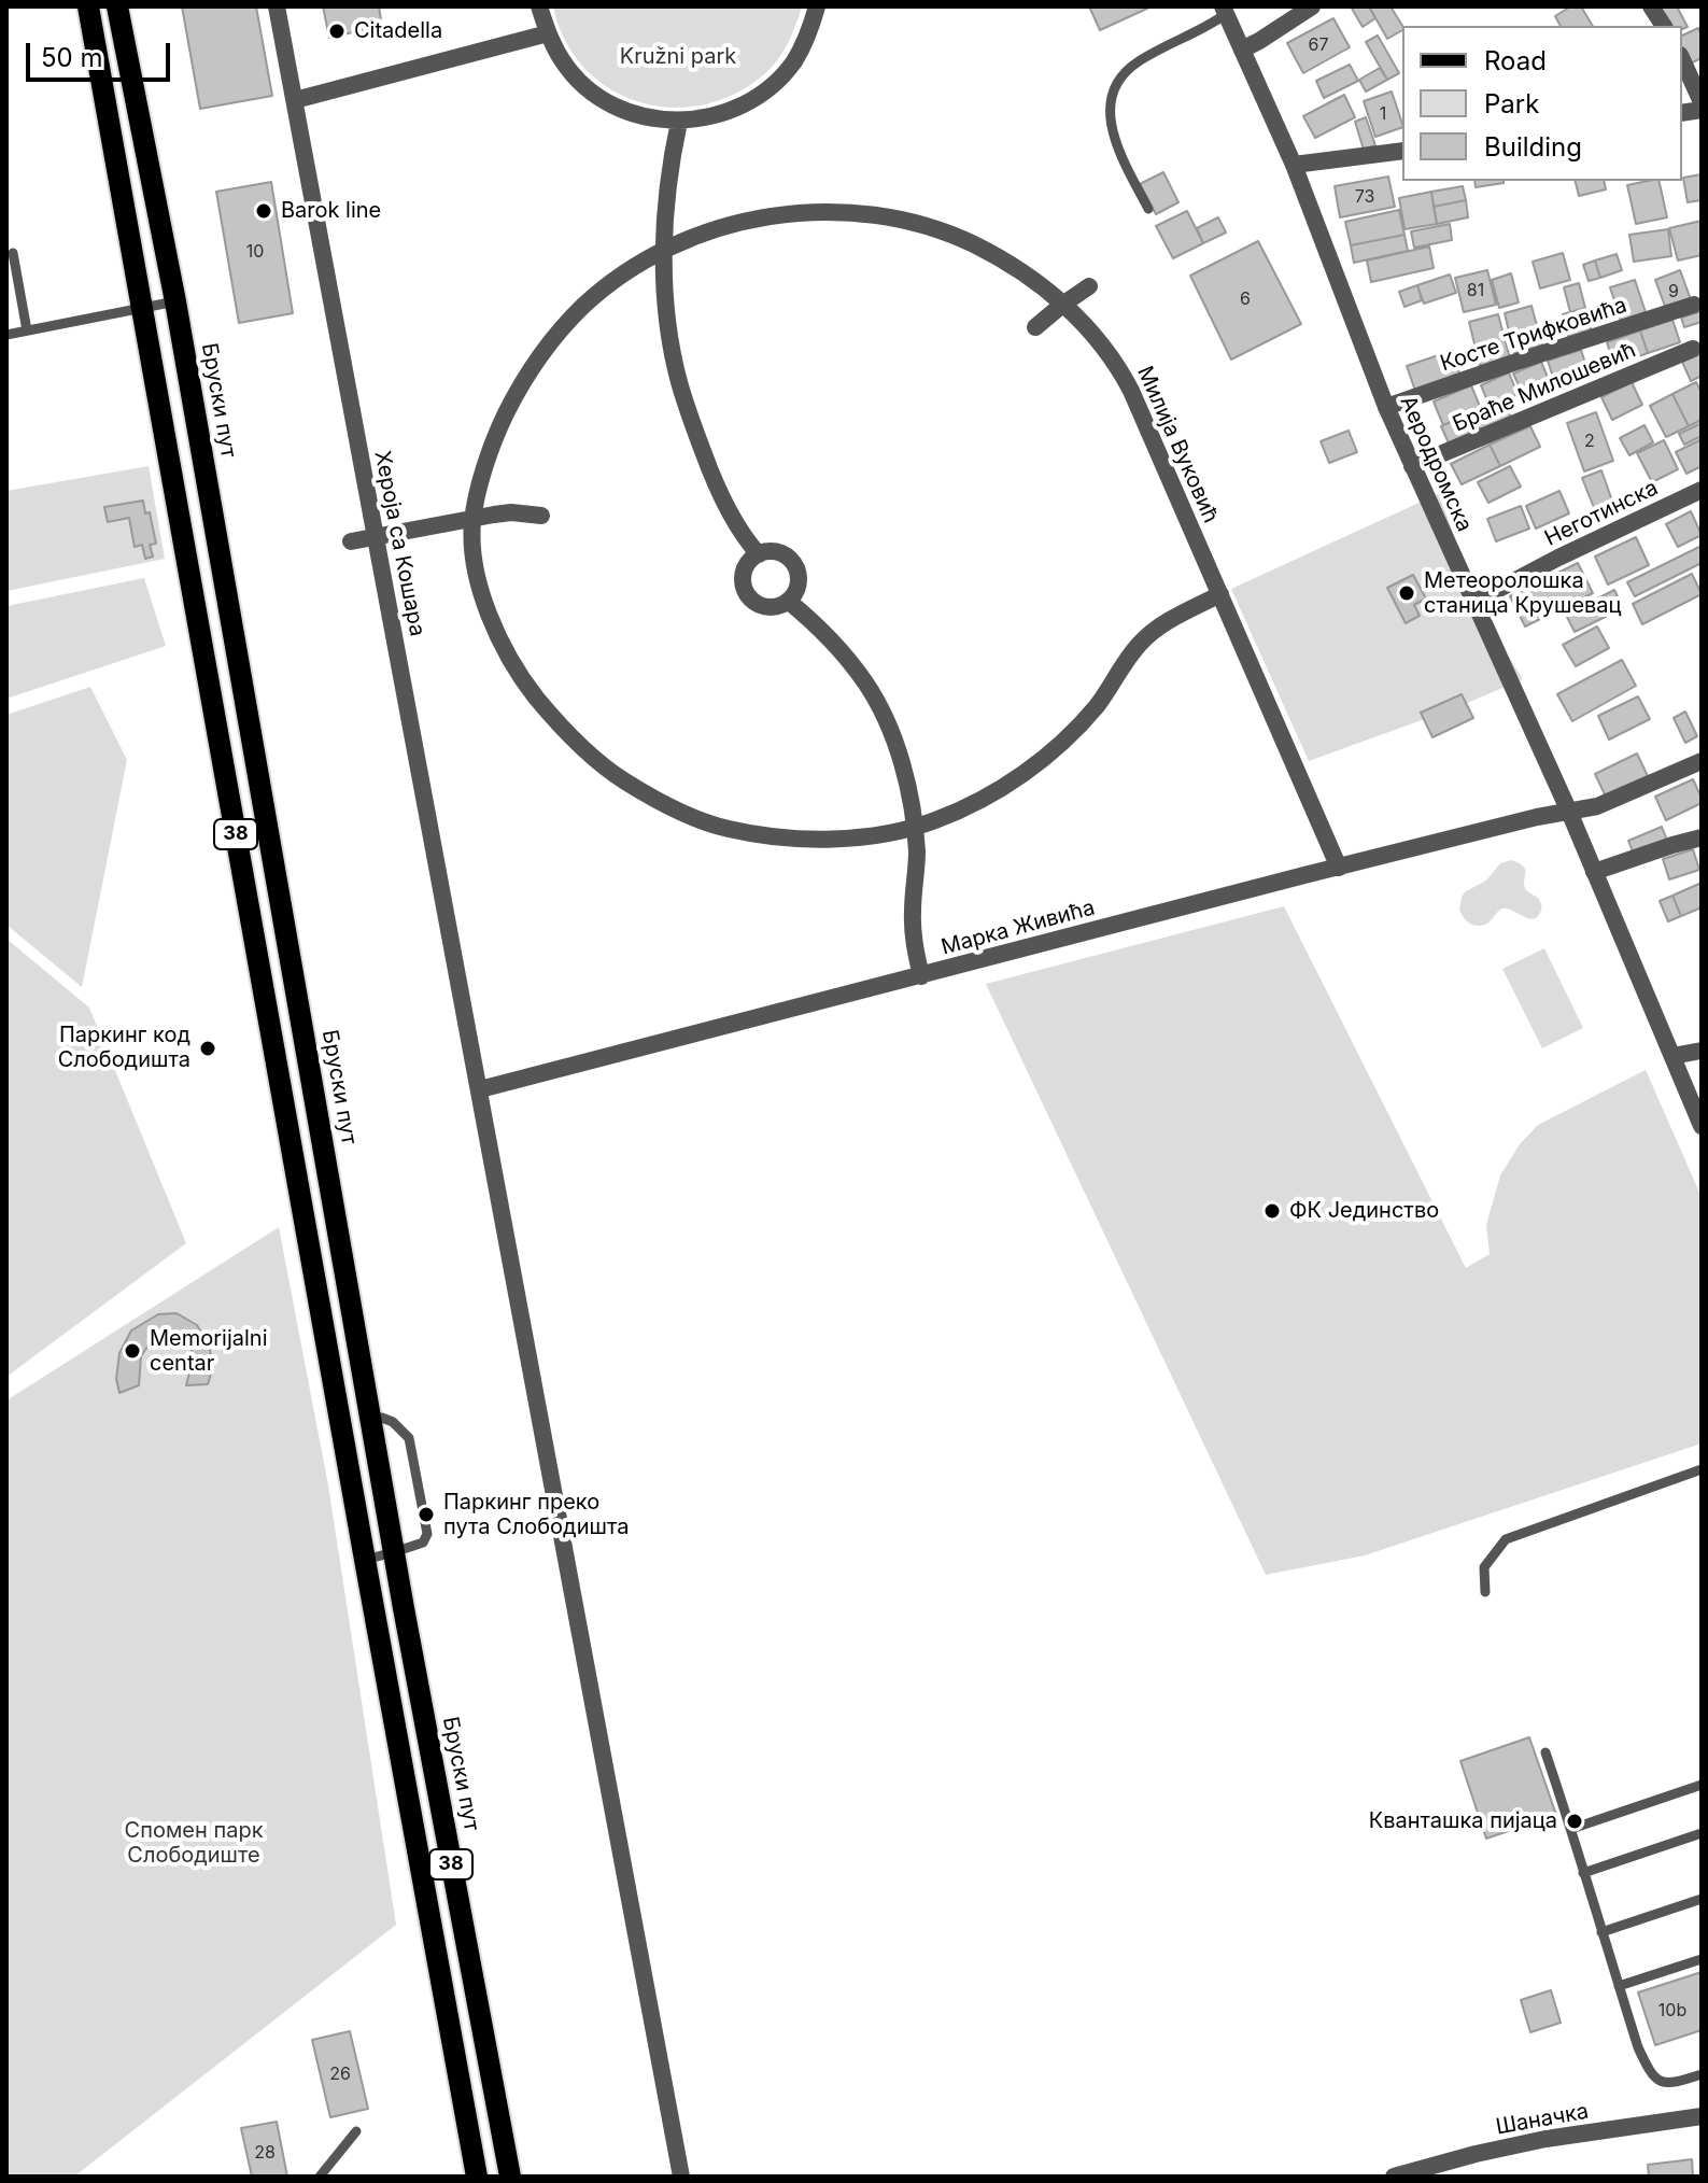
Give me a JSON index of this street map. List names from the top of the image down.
{
  "streets": {
    "main road": ["Бруски пут", "38"],
    "street": [
      "Косте Трифковића",
      "Браће Милошевић",
      "Милија Вуковић",
      "Аеродромска",
      "Неготинска",
      "Хероја са Кошара",
      "Марка Живића",
      "Шаначка"
    ]
  },
  "crossings": [
    ["Косте Трифковића", "Аеродромска"],
    ["Браће Милошевић", "Аеродромска"],
    ["Милија Вуковић", "Марка Живића"],
    ["Аеродромска", "Неготинска"],
    ["Аеродромска", "Марка Живића"],
    ["Хероја са Кошара", "Марка Живића"]
  ],
  "parks": ["Kružni park", "Спомен парк Слободиште"],
  "places": [
    "Citadella",
    "Barok line",
    "Метеоролошка станица Крушевац",
    "Паркинг код Слободишта",
    "ФК Јединство",
    "Memorijalni centar",
    "Паркинг преко пута Слободишта",
    "Кванташка пијаца"
  ],
  "house_numbers": [
    "67",
    "1",
    "73",
    "10",
    "81",
    "9",
    "6",
    "2",
    "10b",
    "26",
    "28"
  ],
  "legend": ["Road", "Park", "Building"],
  "scale_bar": "50 m"
}
